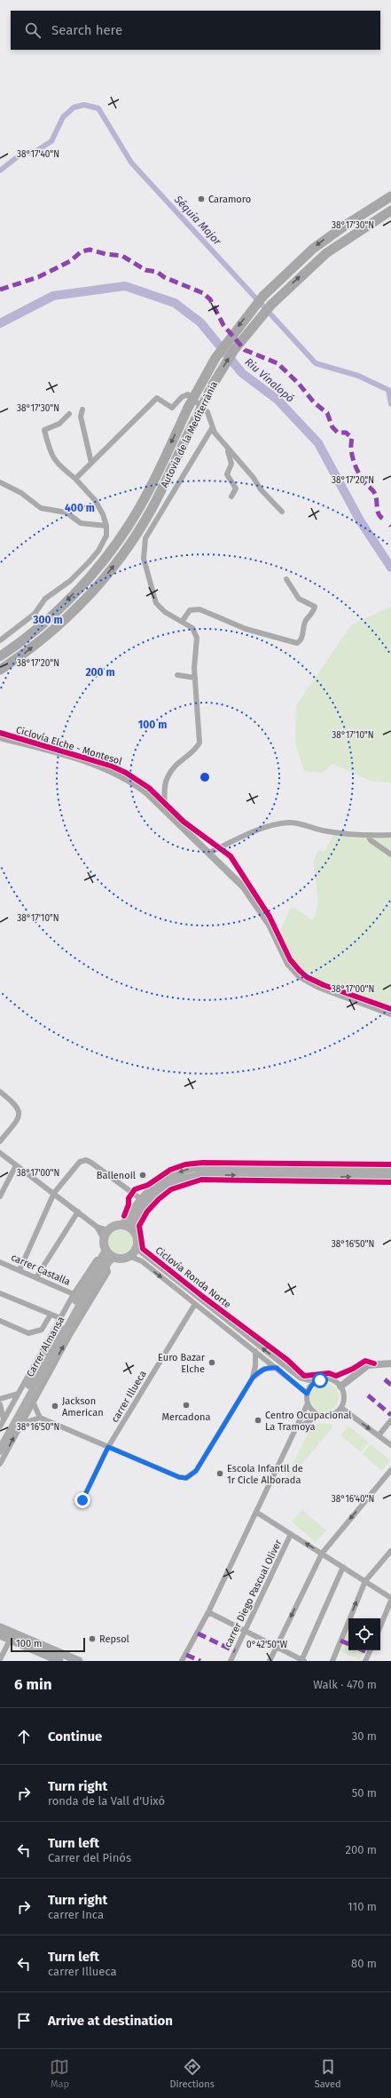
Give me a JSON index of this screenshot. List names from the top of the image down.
{
  "streets": {
    "highway": ["Autovia de la Mediterrània"],
    "main road": ["Carrer Almansa"],
    "street": ["carrer Castalla", "carrer Illueca", "carrer Diego Pascual Oliver"],
    "cycle path": ["Ciclovía Elche - Montesol", "Ciclovía Ronda Norte"]
  },
  "water": ["Séquia Major", "Riu Vinalopó"],
  "places": [
    "Caramoro",
    "Ballenoil",
    "Euro Bazar Elche",
    "Mercadona",
    "Jackson American",
    "Centro Ocupacional La Tramoya",
    "Escola Infantil de 1r Cicle Alborada",
    "Repsol"
  ],
  "scale_bar": "100 m",
  "page": {
    "search": "Search here",
    "scale": "100 m",
    "heading": ["6 min", "Walk · 470 m"],
    "list": [
      ["Continue", "30 m"],
      ["Turn right", "ronda de la Vall d'Uixó", "50 m"],
      ["Turn left", "Carrer del Pinós", "200 m"],
      ["Turn right", "carrer Inca", "110 m"],
      ["Turn left", "carrer Illueca", "80 m"],
      "Arrive at destination"
    ],
    "nav": ["Map", "Directions", "Saved"]
  },
  "coordinates": [
    "38°17'40\"N",
    "38°17'30\"N",
    "38°17'20\"N",
    "38°17'10\"N",
    "38°17'00\"N",
    "38°16'50\"N",
    "38°16'40\"N",
    "0°42'50\"W"
  ],
  "rings": [
    "400 m",
    "300 m",
    "200 m",
    "100 m"
  ]
}
